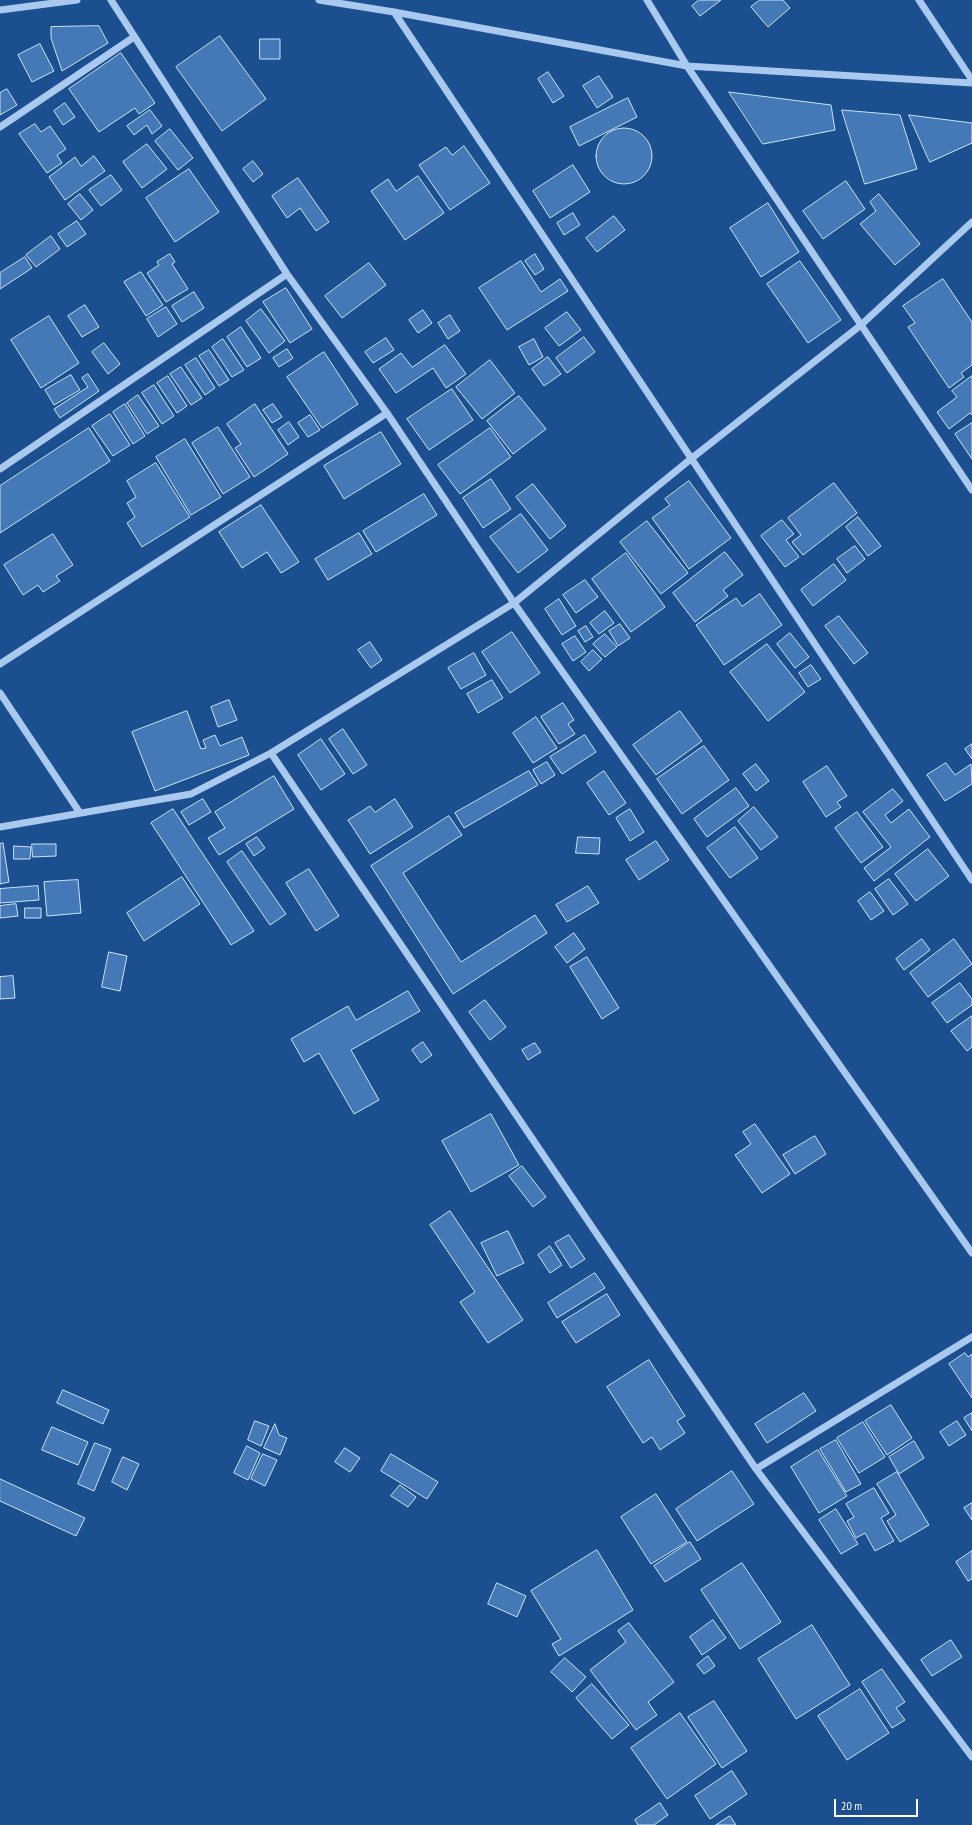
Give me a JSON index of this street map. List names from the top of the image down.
{
  "scale_bar": "20 m"
}
